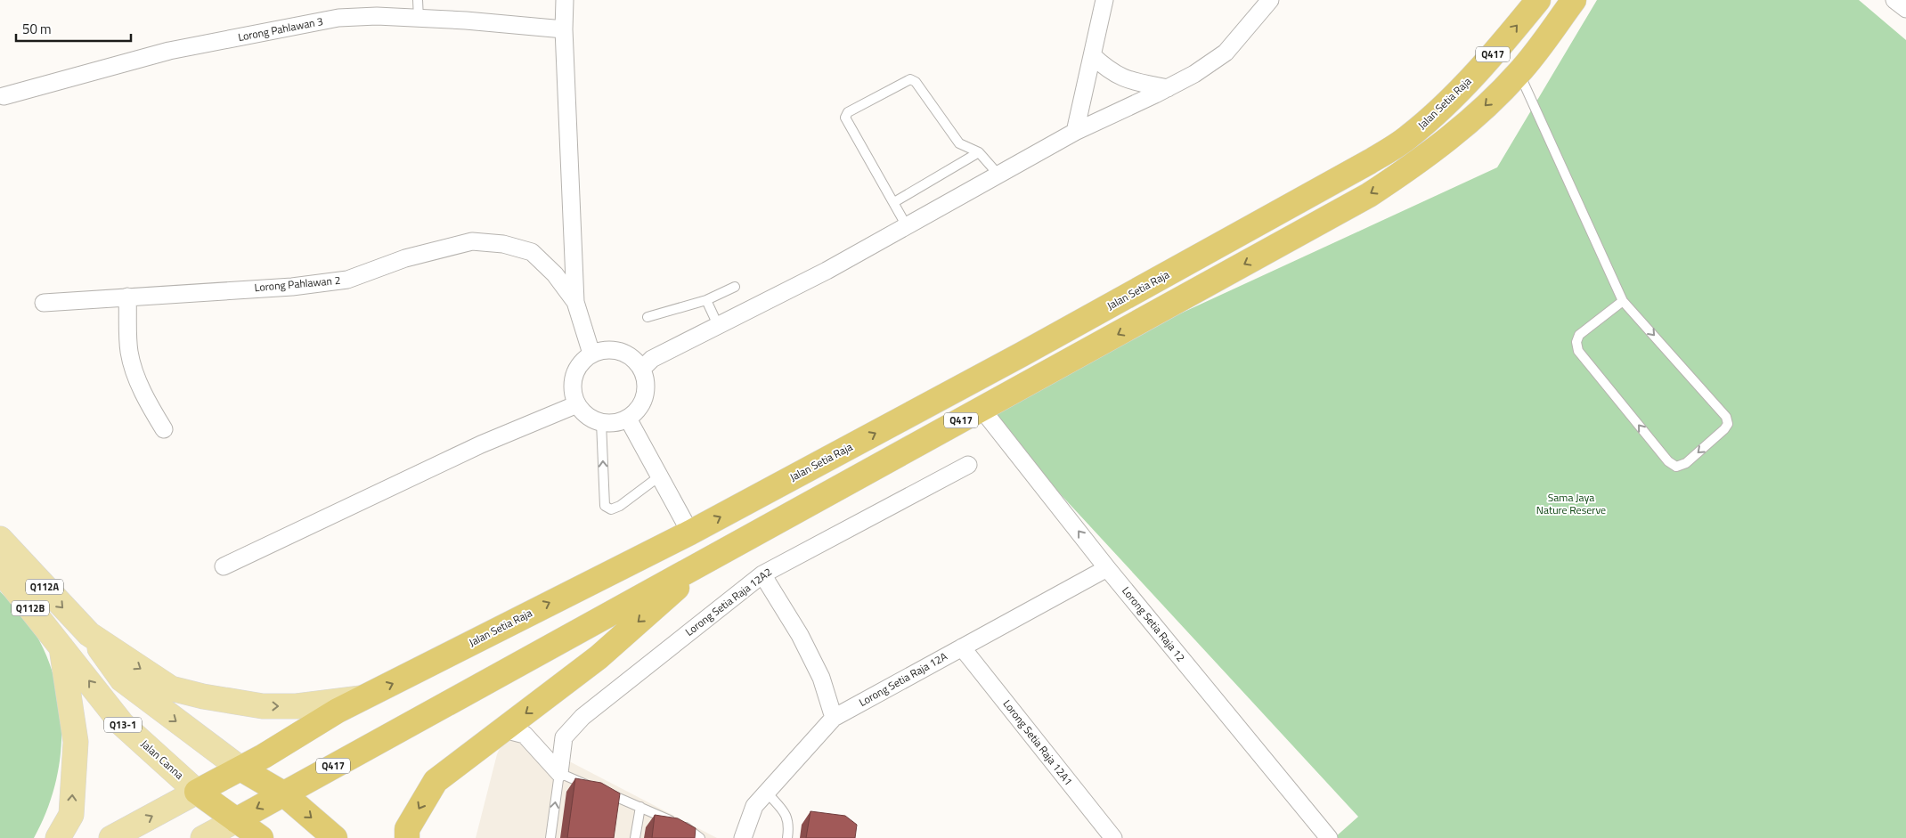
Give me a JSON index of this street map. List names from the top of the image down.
{
  "streets": {
    "highway": ["Q417", "Jalan Setia Raja", "Jalan Canna"],
    "main road": ["Q112A", "Q112B", "Q13-1"],
    "street": [
      "Lorong Pahlawan 3",
      "Lorong Pahlawan 2",
      "Lorong Setia Raja 12A2",
      "Lorong Setia Raja 12",
      "Lorong Setia Raja 12A",
      "Lorong Setia Raja 12A1"
    ]
  },
  "crossings": [
    ["Q417", "Jalan Setia Raja"],
    ["Q417", "Lorong Setia Raja 12"],
    ["Q417", "Jalan Canna"],
    ["Q112B", "Jalan Canna"],
    ["Lorong Setia Raja 12", "Lorong Setia Raja 12A"],
    ["Lorong Setia Raja 12A", "Lorong Setia Raja 12A1"]
  ],
  "one_way": ["Lorong Setia Raja 12"],
  "parks": ["Sama Jaya Nature Reserve"],
  "scale_bar": "50 m"
}
